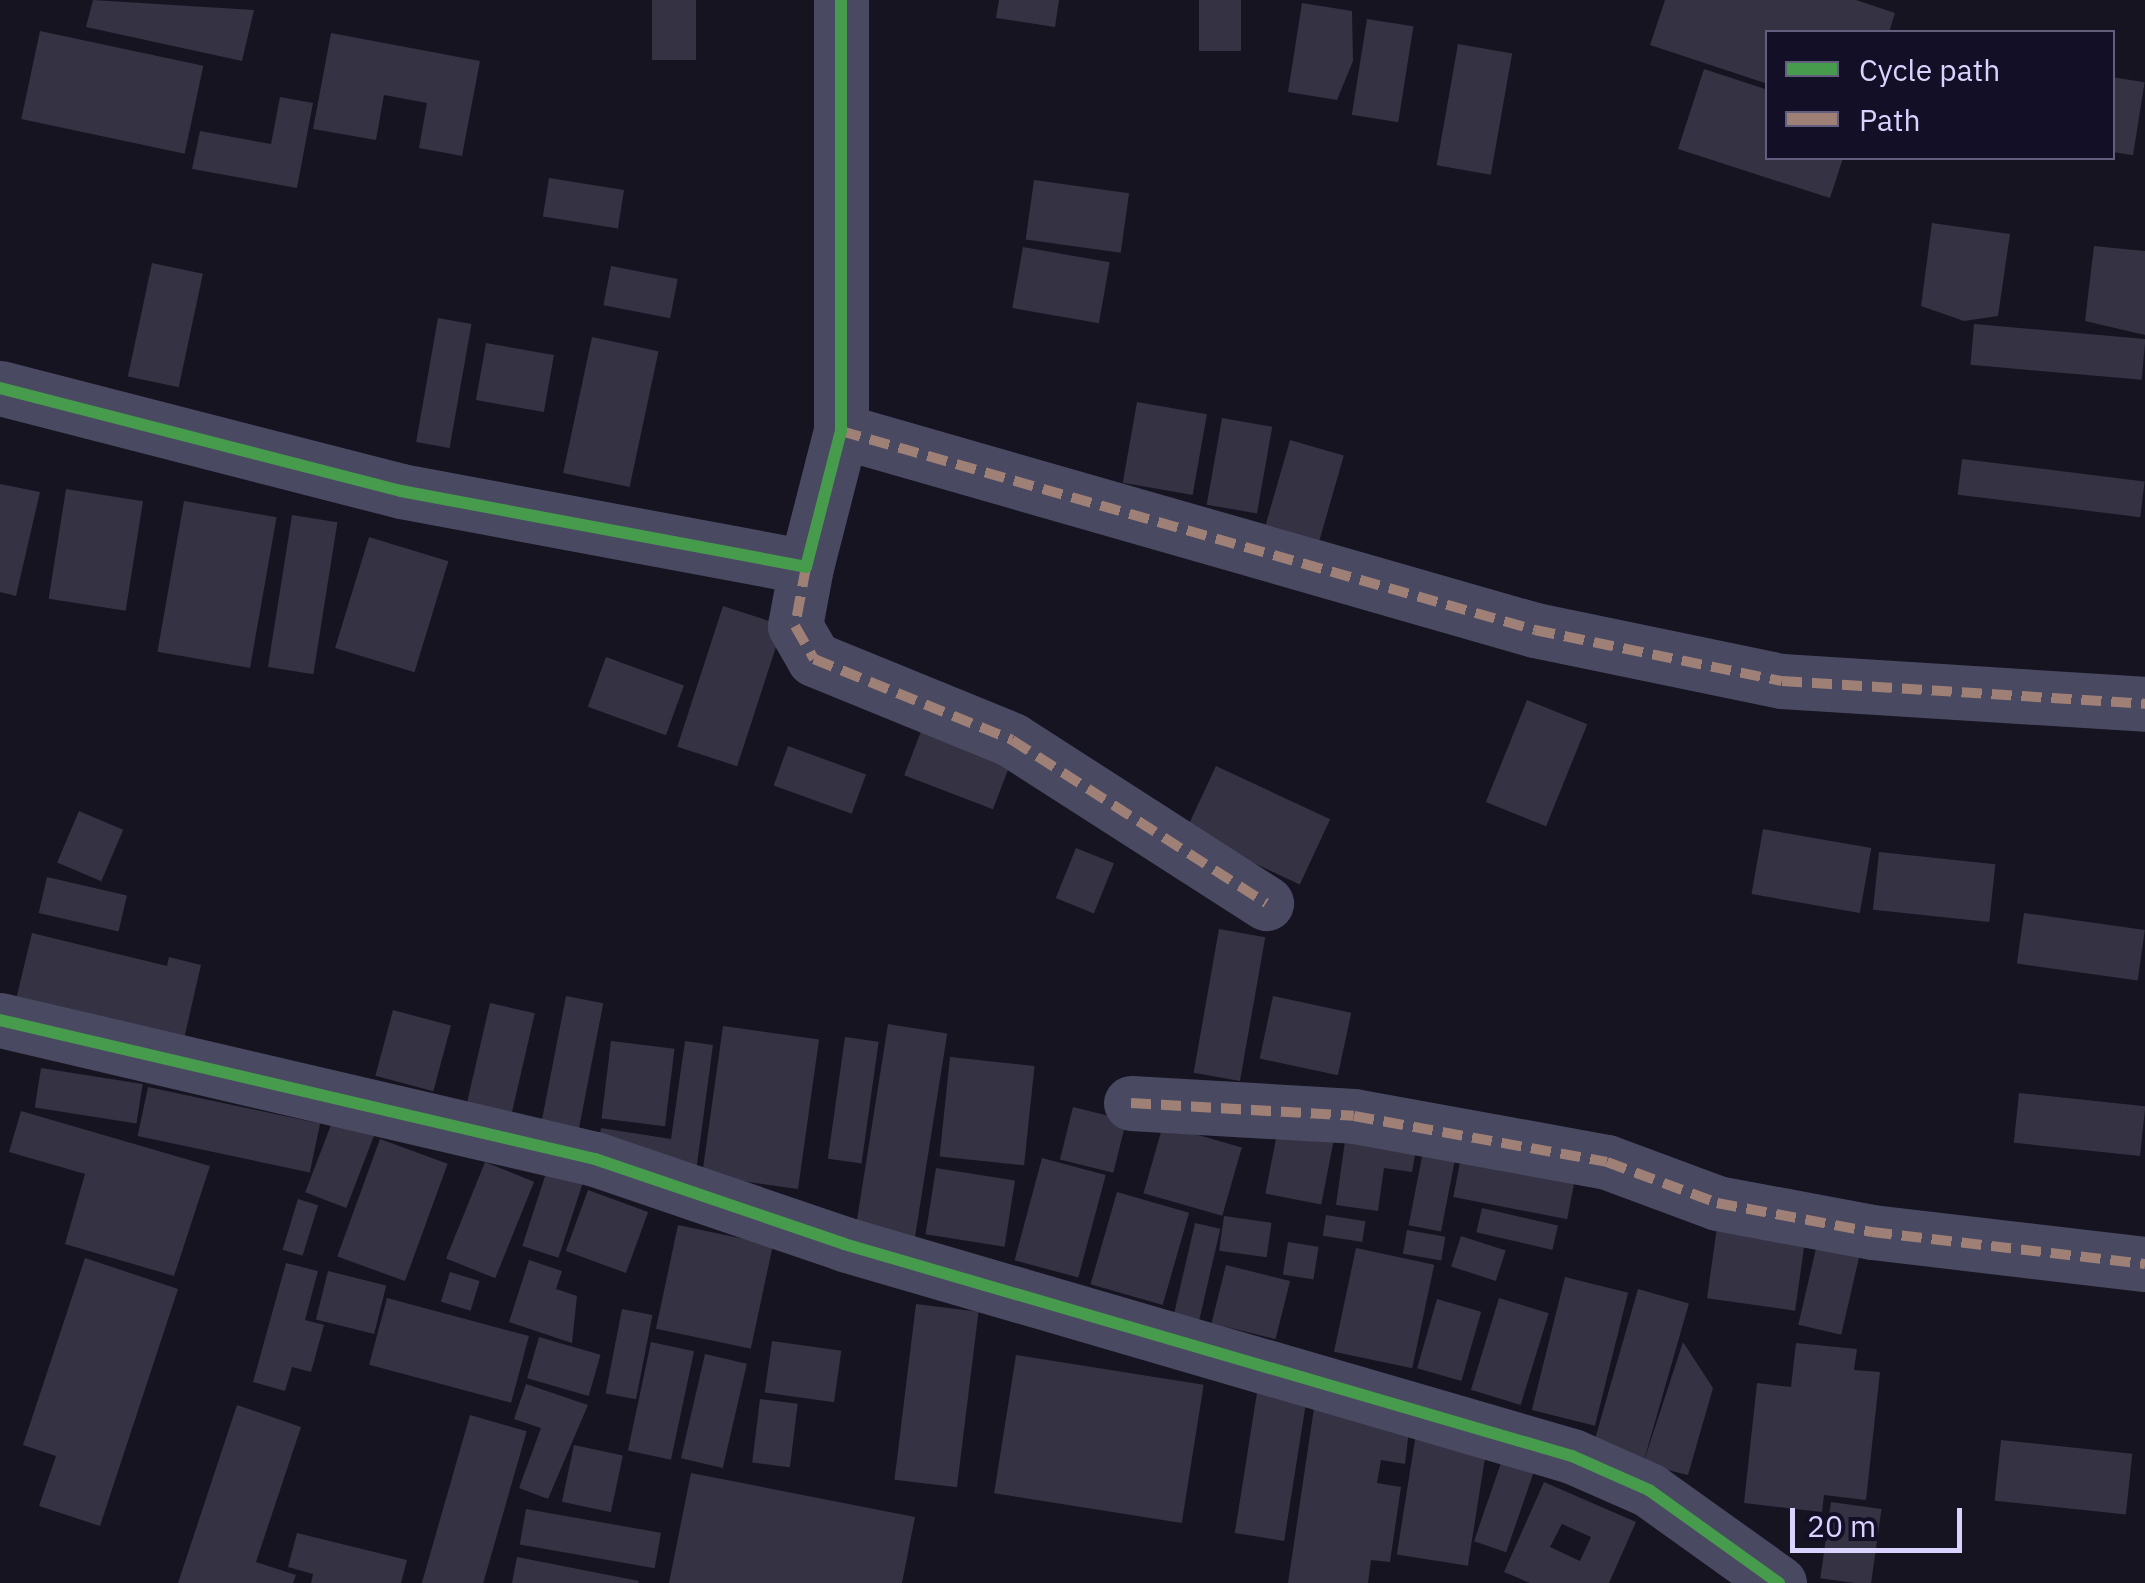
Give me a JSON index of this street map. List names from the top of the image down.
{
  "legend": ["Cycle path", "Path"],
  "scale_bar": "20 m"
}
